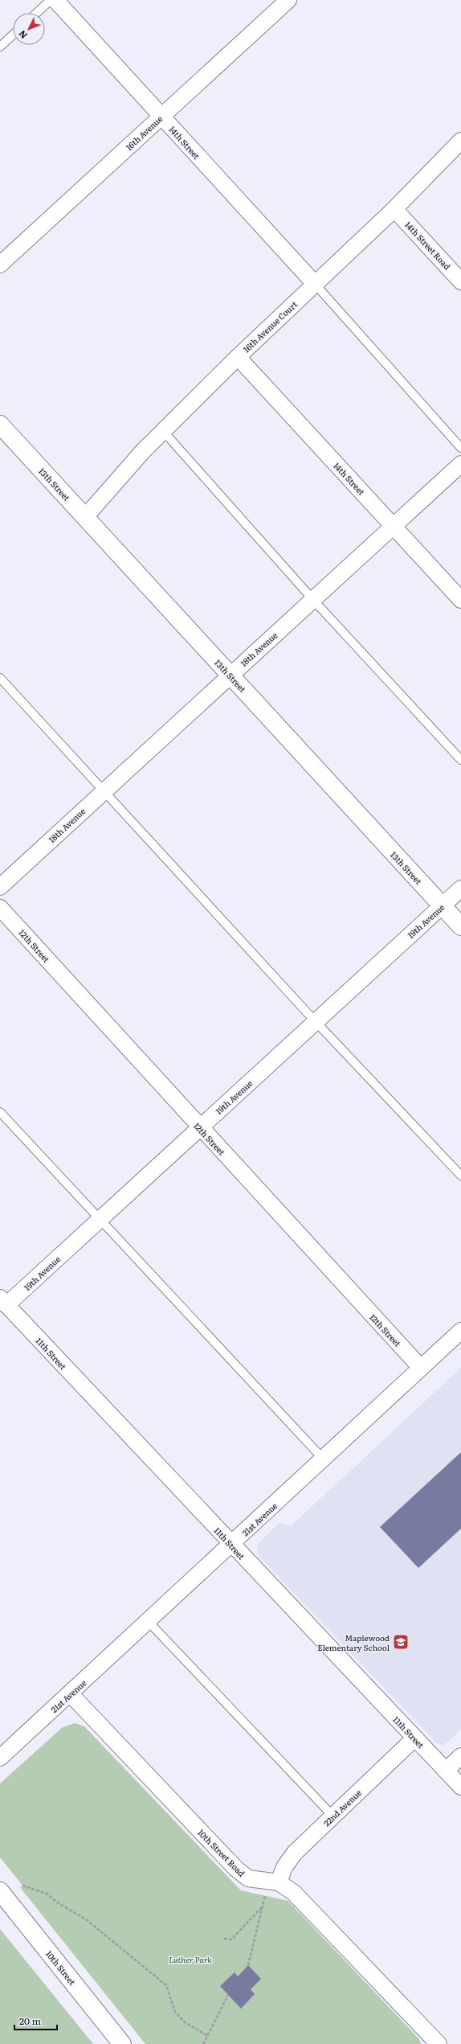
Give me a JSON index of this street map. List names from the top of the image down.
{
  "streets": {
    "street": [
      "16th Avenue",
      "14th Street",
      "14th Street Road",
      "16th Avenue Court",
      "13th Street",
      "18th Avenue",
      "19th Avenue",
      "12th Street",
      "11th Street",
      "21st Avenue",
      "22nd Avenue",
      "10th Street Road",
      "10th Street"
    ]
  },
  "crossings": [
    ["16th Avenue", "14th Street"],
    ["14th Street", "16th Avenue Court"],
    ["14th Street", "18th Avenue"],
    ["14th Street Road", "16th Avenue Court"],
    ["16th Avenue Court", "13th Street"],
    ["13th Street", "18th Avenue"],
    ["13th Street", "19th Avenue"],
    ["19th Avenue", "12th Street"],
    ["19th Avenue", "11th Street"],
    ["12th Street", "21st Avenue"],
    ["11th Street", "21st Avenue"],
    ["11th Street", "22nd Avenue"],
    ["21st Avenue", "10th Street Road"],
    ["22nd Avenue", "10th Street Road"]
  ],
  "parks": ["Luther Park"],
  "places": {
    "school or university": ["Maplewood Elementary School"]
  },
  "scale_bar": "20 m",
  "north": "bottom left"
}
